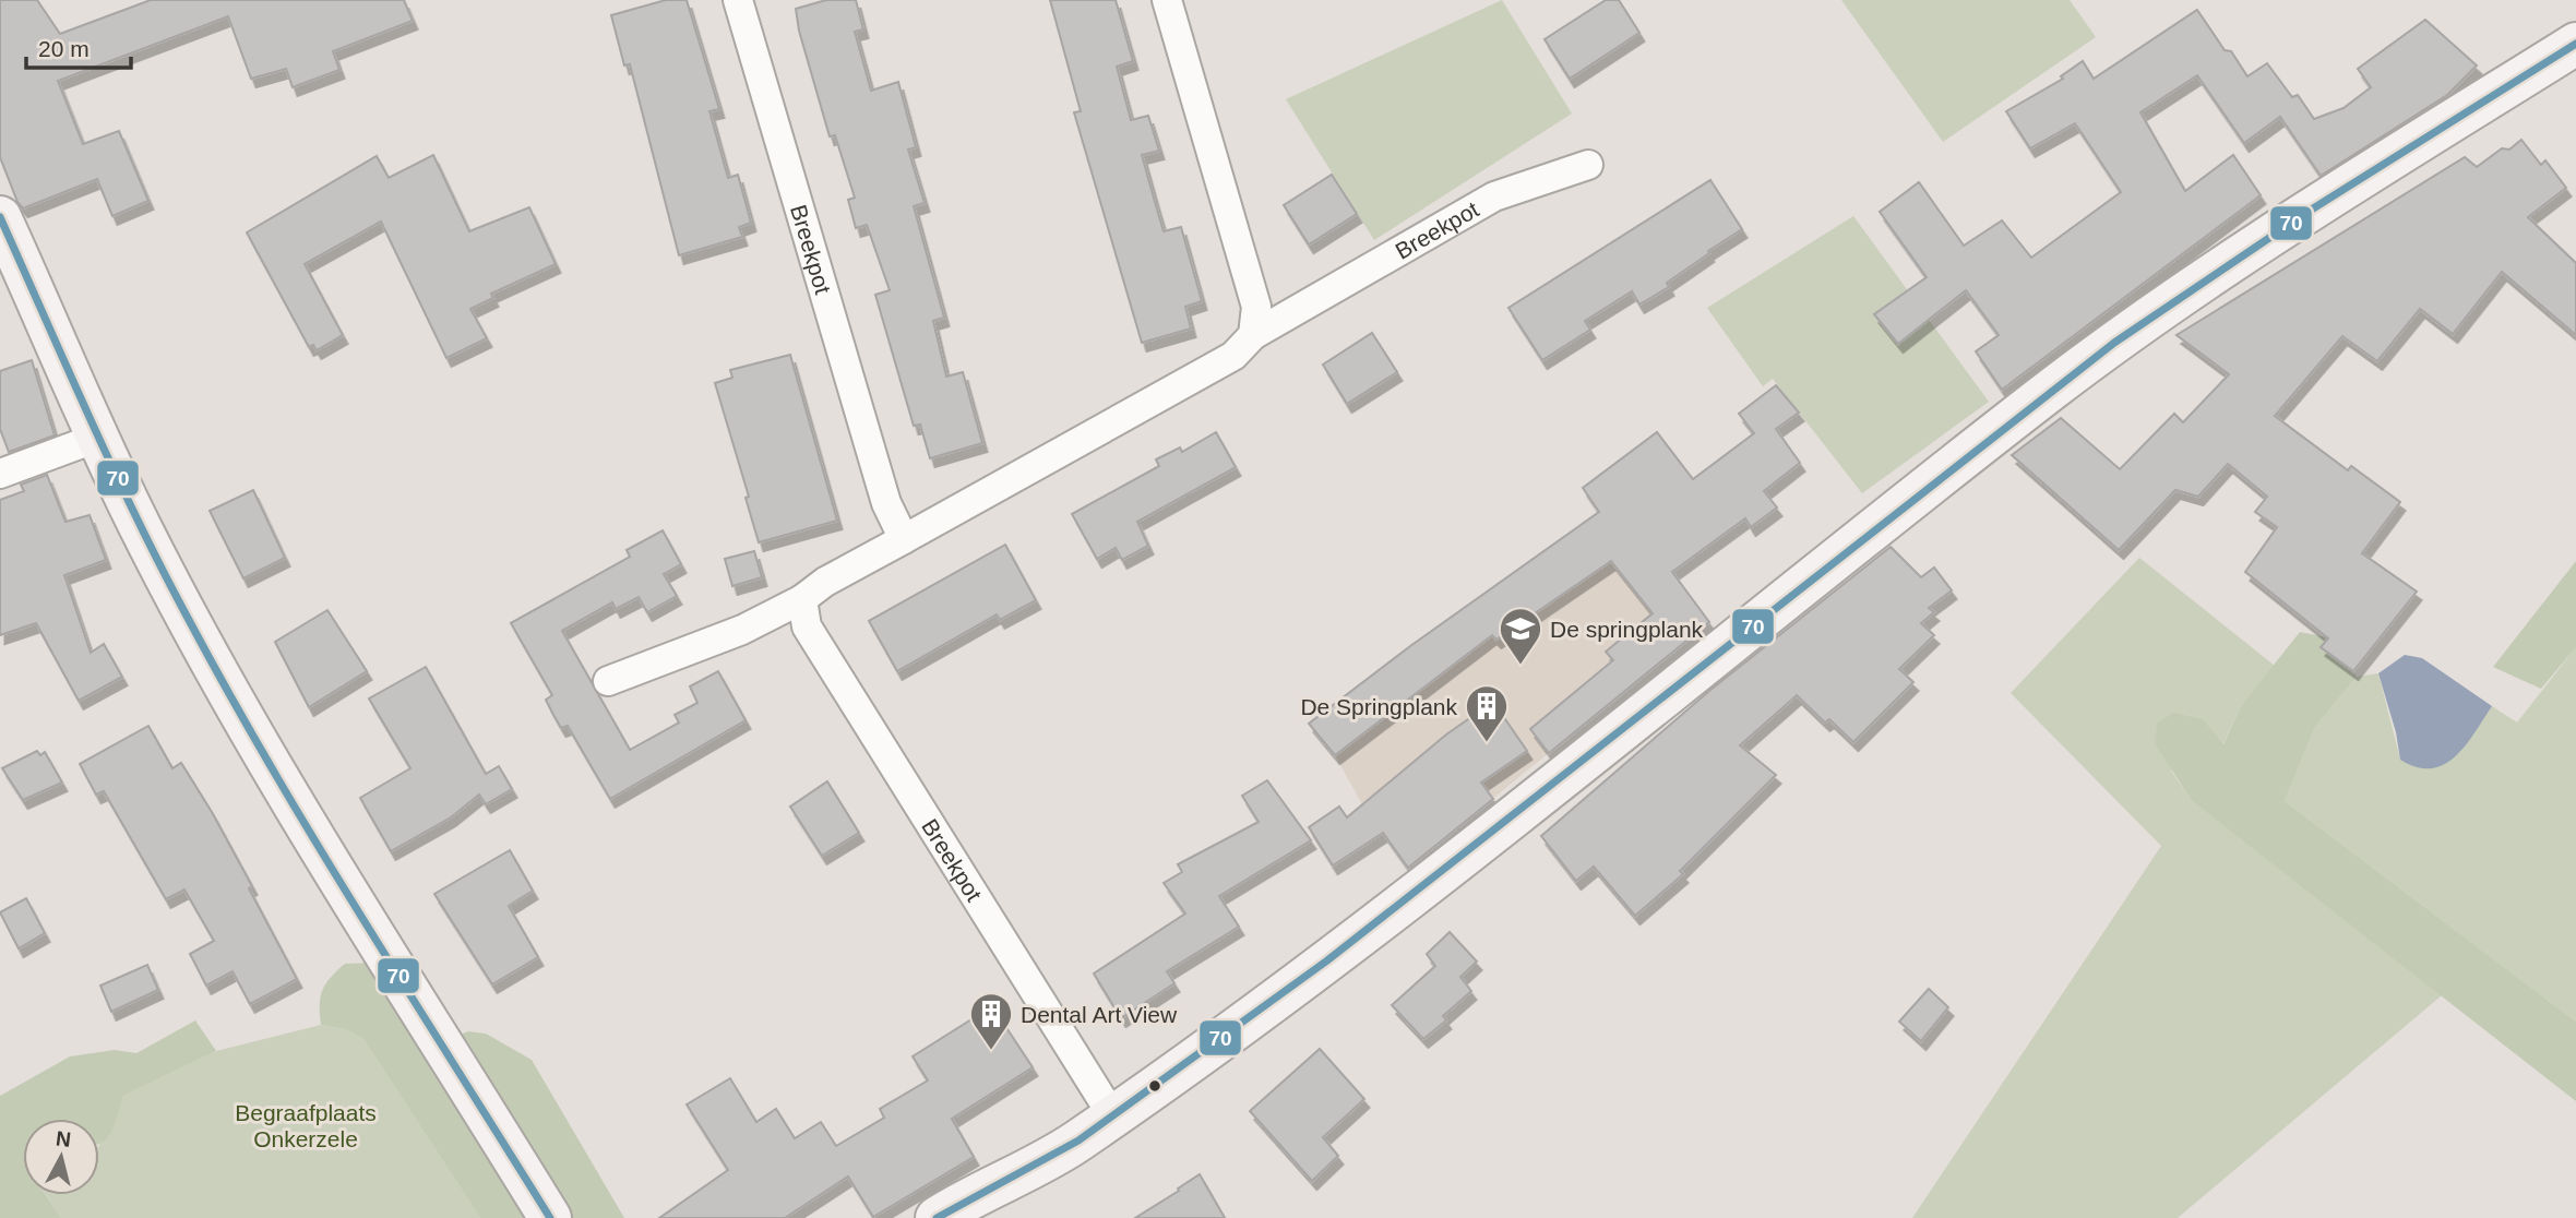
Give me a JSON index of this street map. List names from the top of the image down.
{
  "streets": {
    "street": ["Breekpot"]
  },
  "parks": ["Begraafplaats Onkerzele"],
  "places": {
    "school or university": ["De springplank"],
    "building": ["De Springplank", "Dental Art View"]
  },
  "lines": ["transit line 70"],
  "scale_bar": "20 m",
  "north": "top"
}
